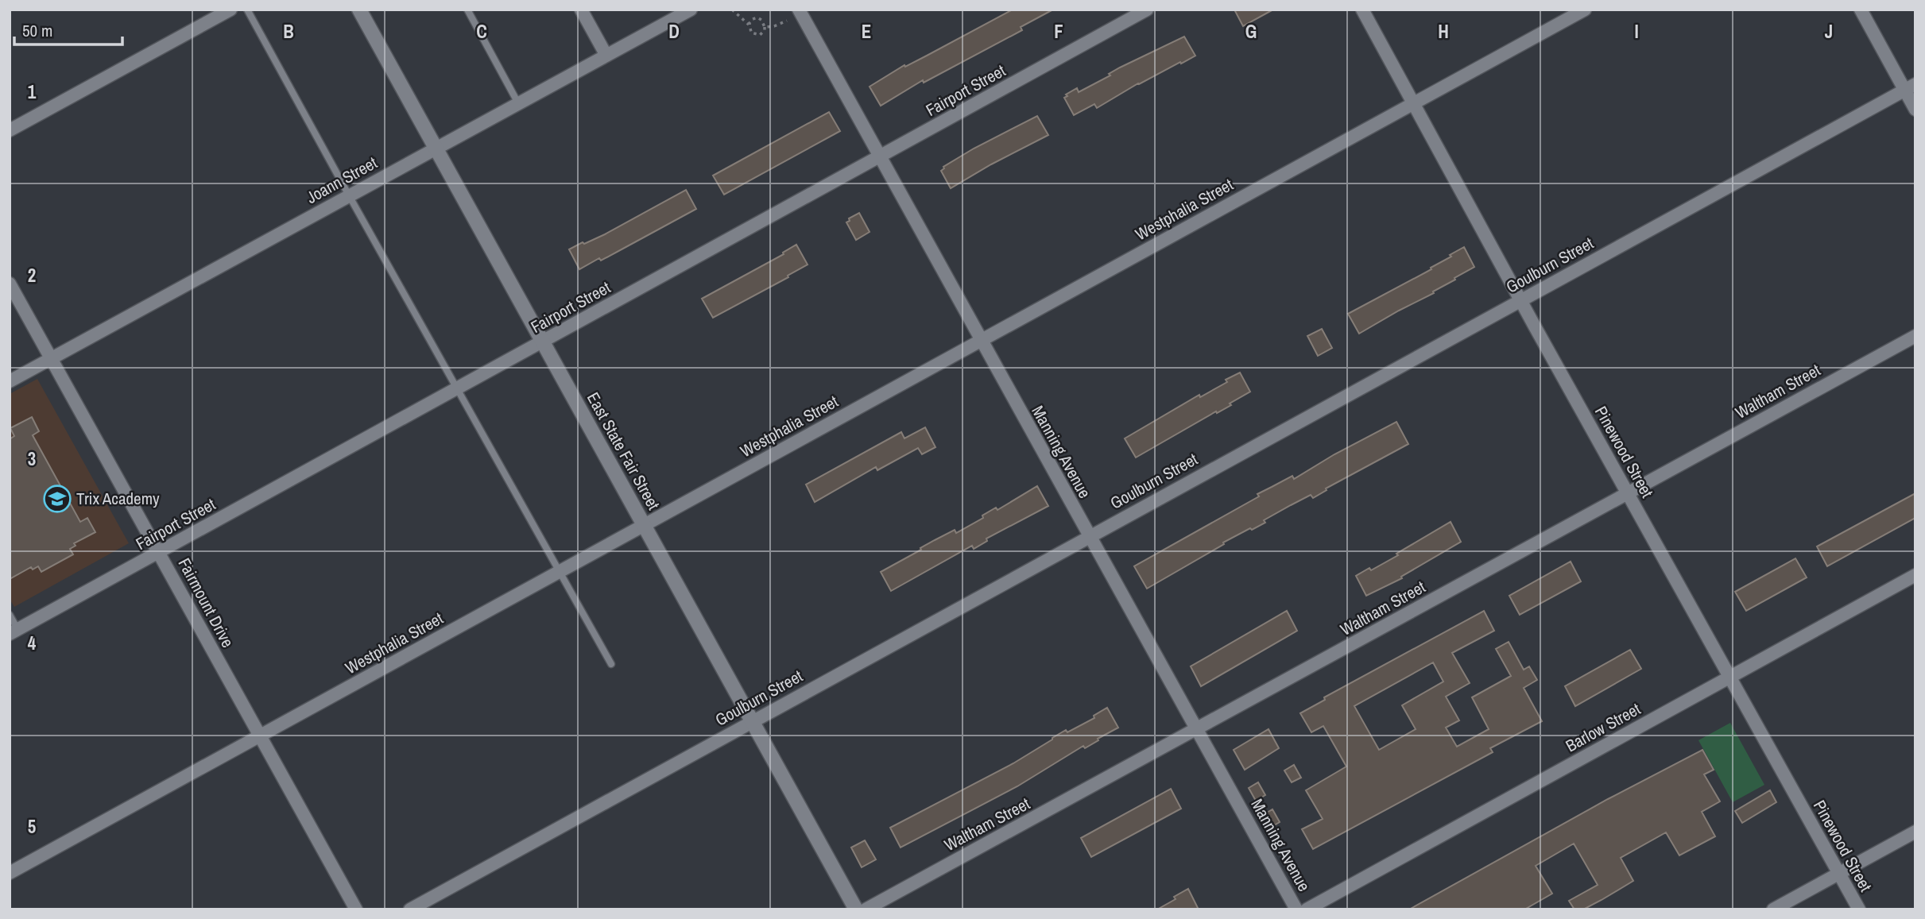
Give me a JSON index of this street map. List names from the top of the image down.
{
  "streets": {
    "street": [
      "Fairport Street",
      "Joann Street",
      "Westphalia Street",
      "Goulburn Street",
      "Waltham Street",
      "East State Fair Street",
      "Manning Avenue",
      "Pinewood Street",
      "Fairmount Drive",
      "Barlow Street"
    ]
  },
  "crossings": [
    ["Fairport Street", "East State Fair Street"],
    ["Fairport Street", "Manning Avenue"],
    ["Fairport Street", "Fairmount Drive"],
    ["Joann Street", "East State Fair Street"],
    ["Joann Street", "Fairmount Drive"],
    ["Westphalia Street", "East State Fair Street"],
    ["Westphalia Street", "Manning Avenue"],
    ["Westphalia Street", "Pinewood Street"],
    ["Westphalia Street", "Fairmount Drive"],
    ["Goulburn Street", "East State Fair Street"],
    ["Goulburn Street", "Manning Avenue"],
    ["Goulburn Street", "Pinewood Street"],
    ["Waltham Street", "Manning Avenue"],
    ["Waltham Street", "Pinewood Street"],
    ["Pinewood Street", "Barlow Street"]
  ],
  "places": {
    "school or university": ["Trix Academy"]
  },
  "scale_bar": "50 m",
  "grid": {
    "columns": [
      "B",
      "C",
      "D",
      "E",
      "F",
      "G",
      "H",
      "I",
      "J"
    ],
    "rows": [
      "1",
      "2",
      "3",
      "4",
      "5"
    ]
  }
}
